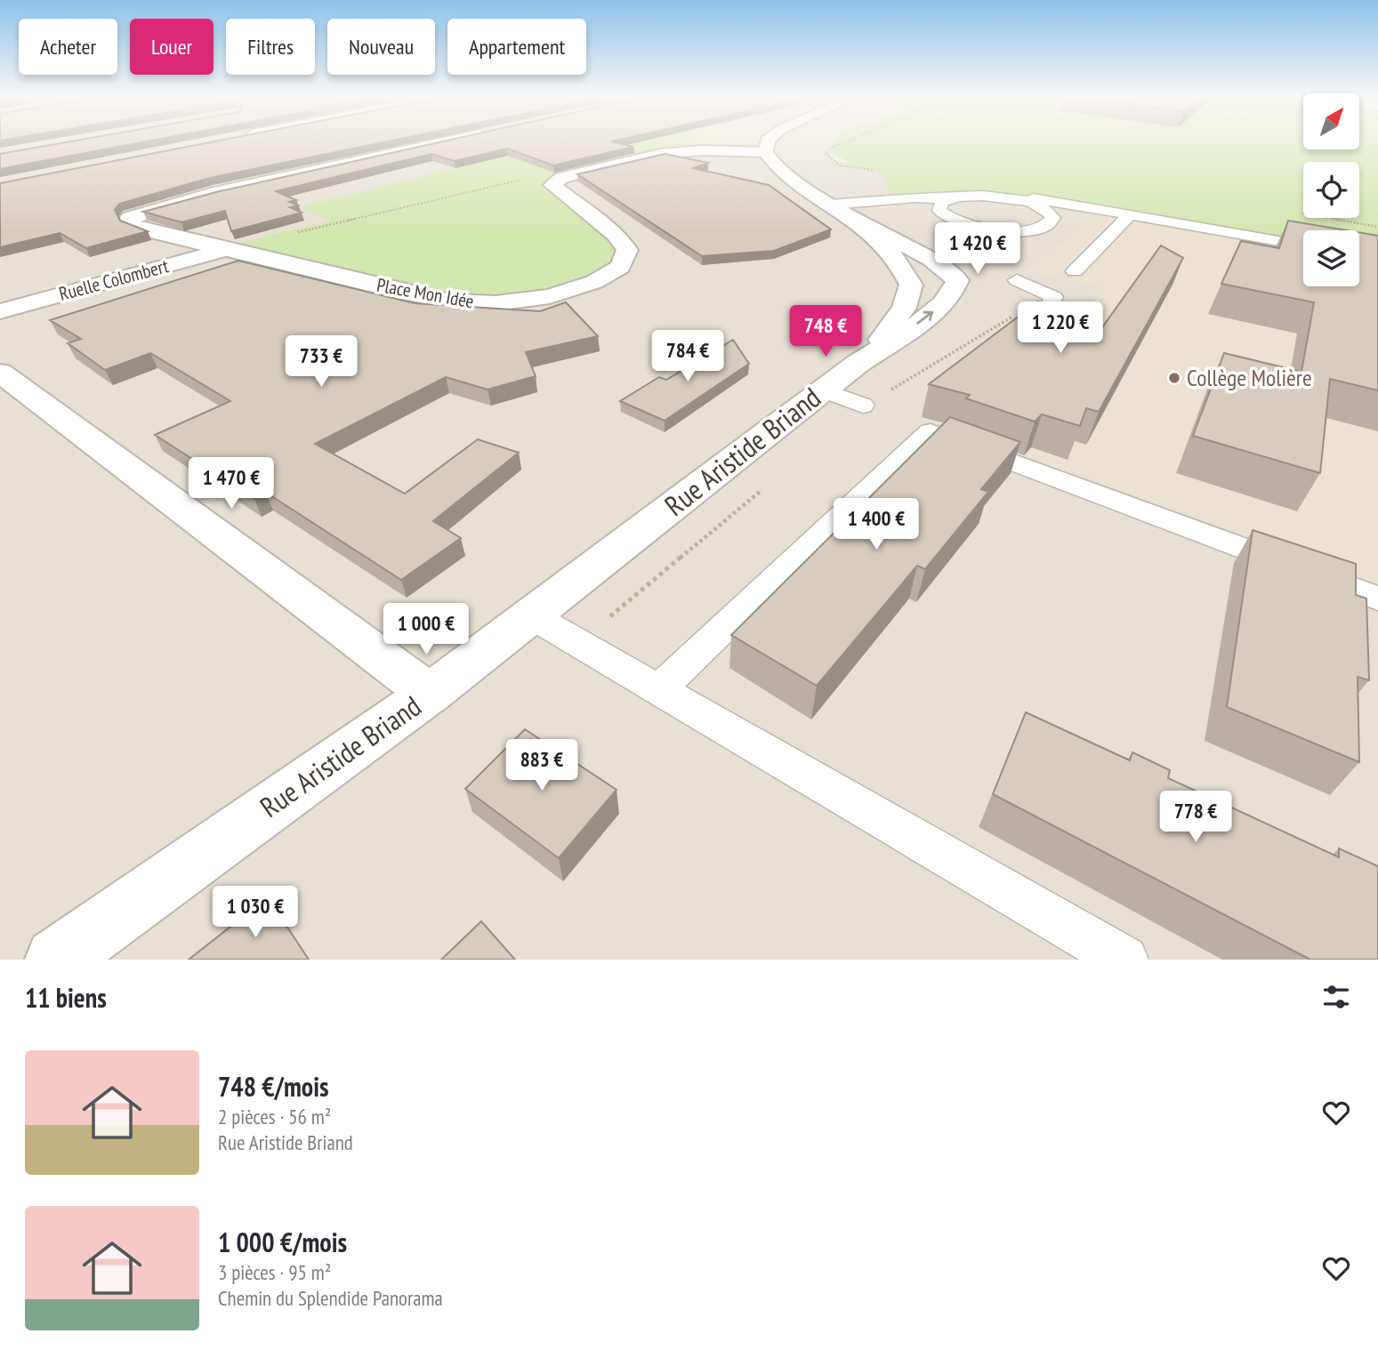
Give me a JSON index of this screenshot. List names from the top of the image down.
{
  "streets": {
    "street": ["Ruelle Colombert", "Place Mon Idée", "Rue Aristide Briand"]
  },
  "crossings": [
    ["Ruelle Colombert", "Place Mon Idée"]
  ],
  "places": ["Collège Molière"],
  "north": "top right",
  "page": {
    "chip": [
      "Acheter",
      "Louer",
      "Filtres",
      "Nouveau",
      "Appartement"
    ],
    "price": [
      "1 420 €",
      "1 220 €",
      "748 €",
      "784 €",
      "733 €",
      "1 470 €",
      "1 400 €",
      "1 000 €",
      "883 €",
      "778 €",
      "1 030 €"
    ],
    "heading": "11 biens",
    "list": [
      {
        "name": "748 €/mois",
        "note": "2 pièces · 56 m² · Rue Aristide Briand"
      },
      {
        "name": "1 000 €/mois",
        "note": "3 pièces · 95 m² · Chemin du Splendide Panorama"
      }
    ]
  }
}
